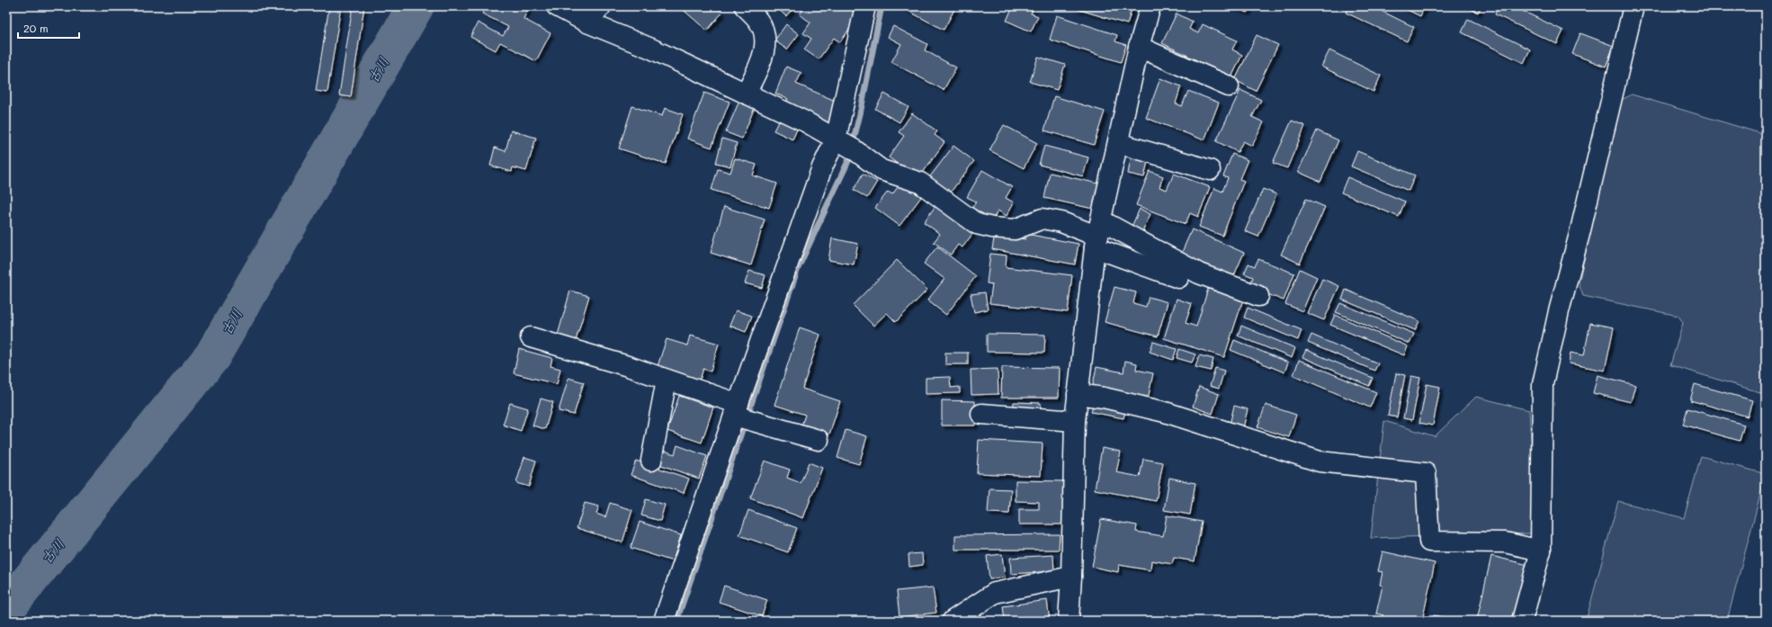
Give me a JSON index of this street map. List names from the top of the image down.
{
  "water": ["古川"],
  "scale_bar": "20 m"
}
